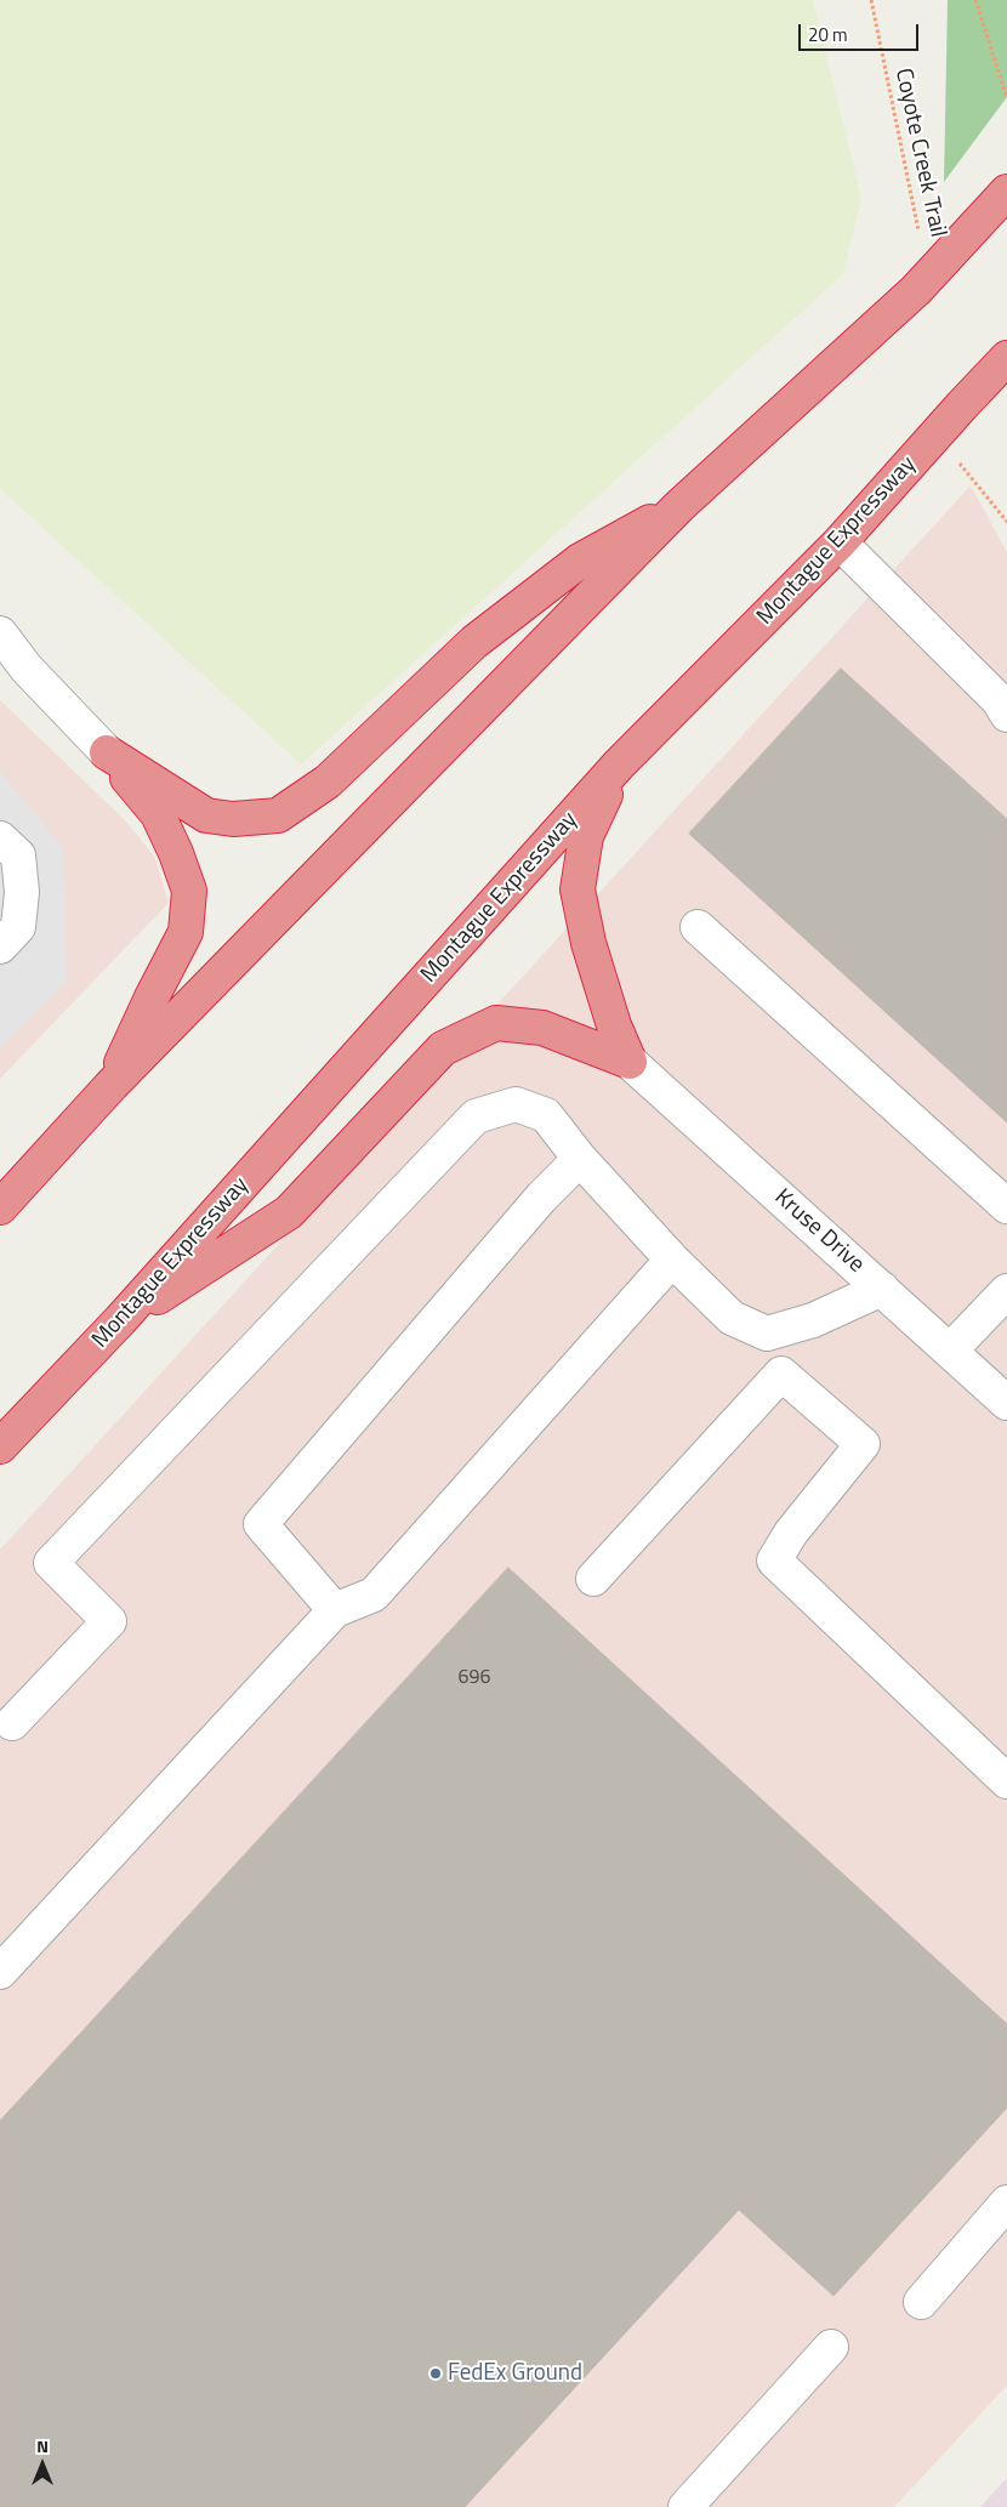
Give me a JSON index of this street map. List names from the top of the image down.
{
  "streets": {
    "highway": ["Montague Expressway"],
    "street": ["Kruse Drive"],
    "path": ["Coyote Creek Trail"]
  },
  "places": ["FedEx Ground"],
  "house_numbers": ["696"],
  "scale_bar": "20 m",
  "north": "top"
}
